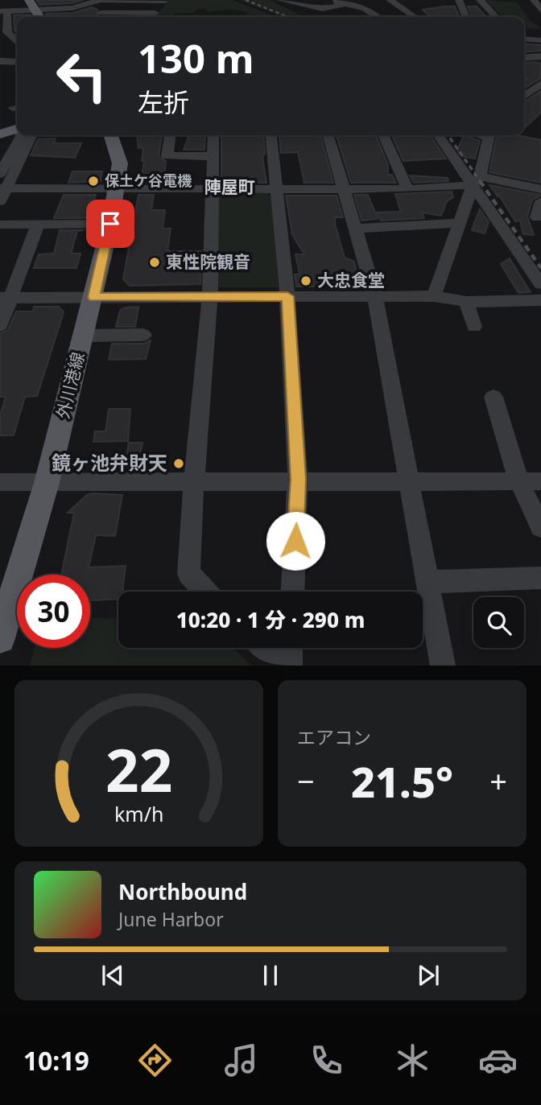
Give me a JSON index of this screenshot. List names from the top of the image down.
{
  "streets": {
    "main road": ["外川港線"]
  },
  "districts": ["陣屋町"],
  "places": [
    "保土ケ谷電機",
    "東性院観音",
    "大忠食堂",
    "鏡ヶ池弁財天"
  ],
  "page": {
    "turn": ["130 m", "左折"],
    "limit": "30",
    "trip": "10:20 · 1 分 · 290 m",
    "tile": "エアコン",
    "heat": ["−", "21.5°", "+"],
    "song": ["Northbound", "June Harbor"],
    "tabs": "10:19",
    "gauge": ["22", "km/h"]
  }
}
